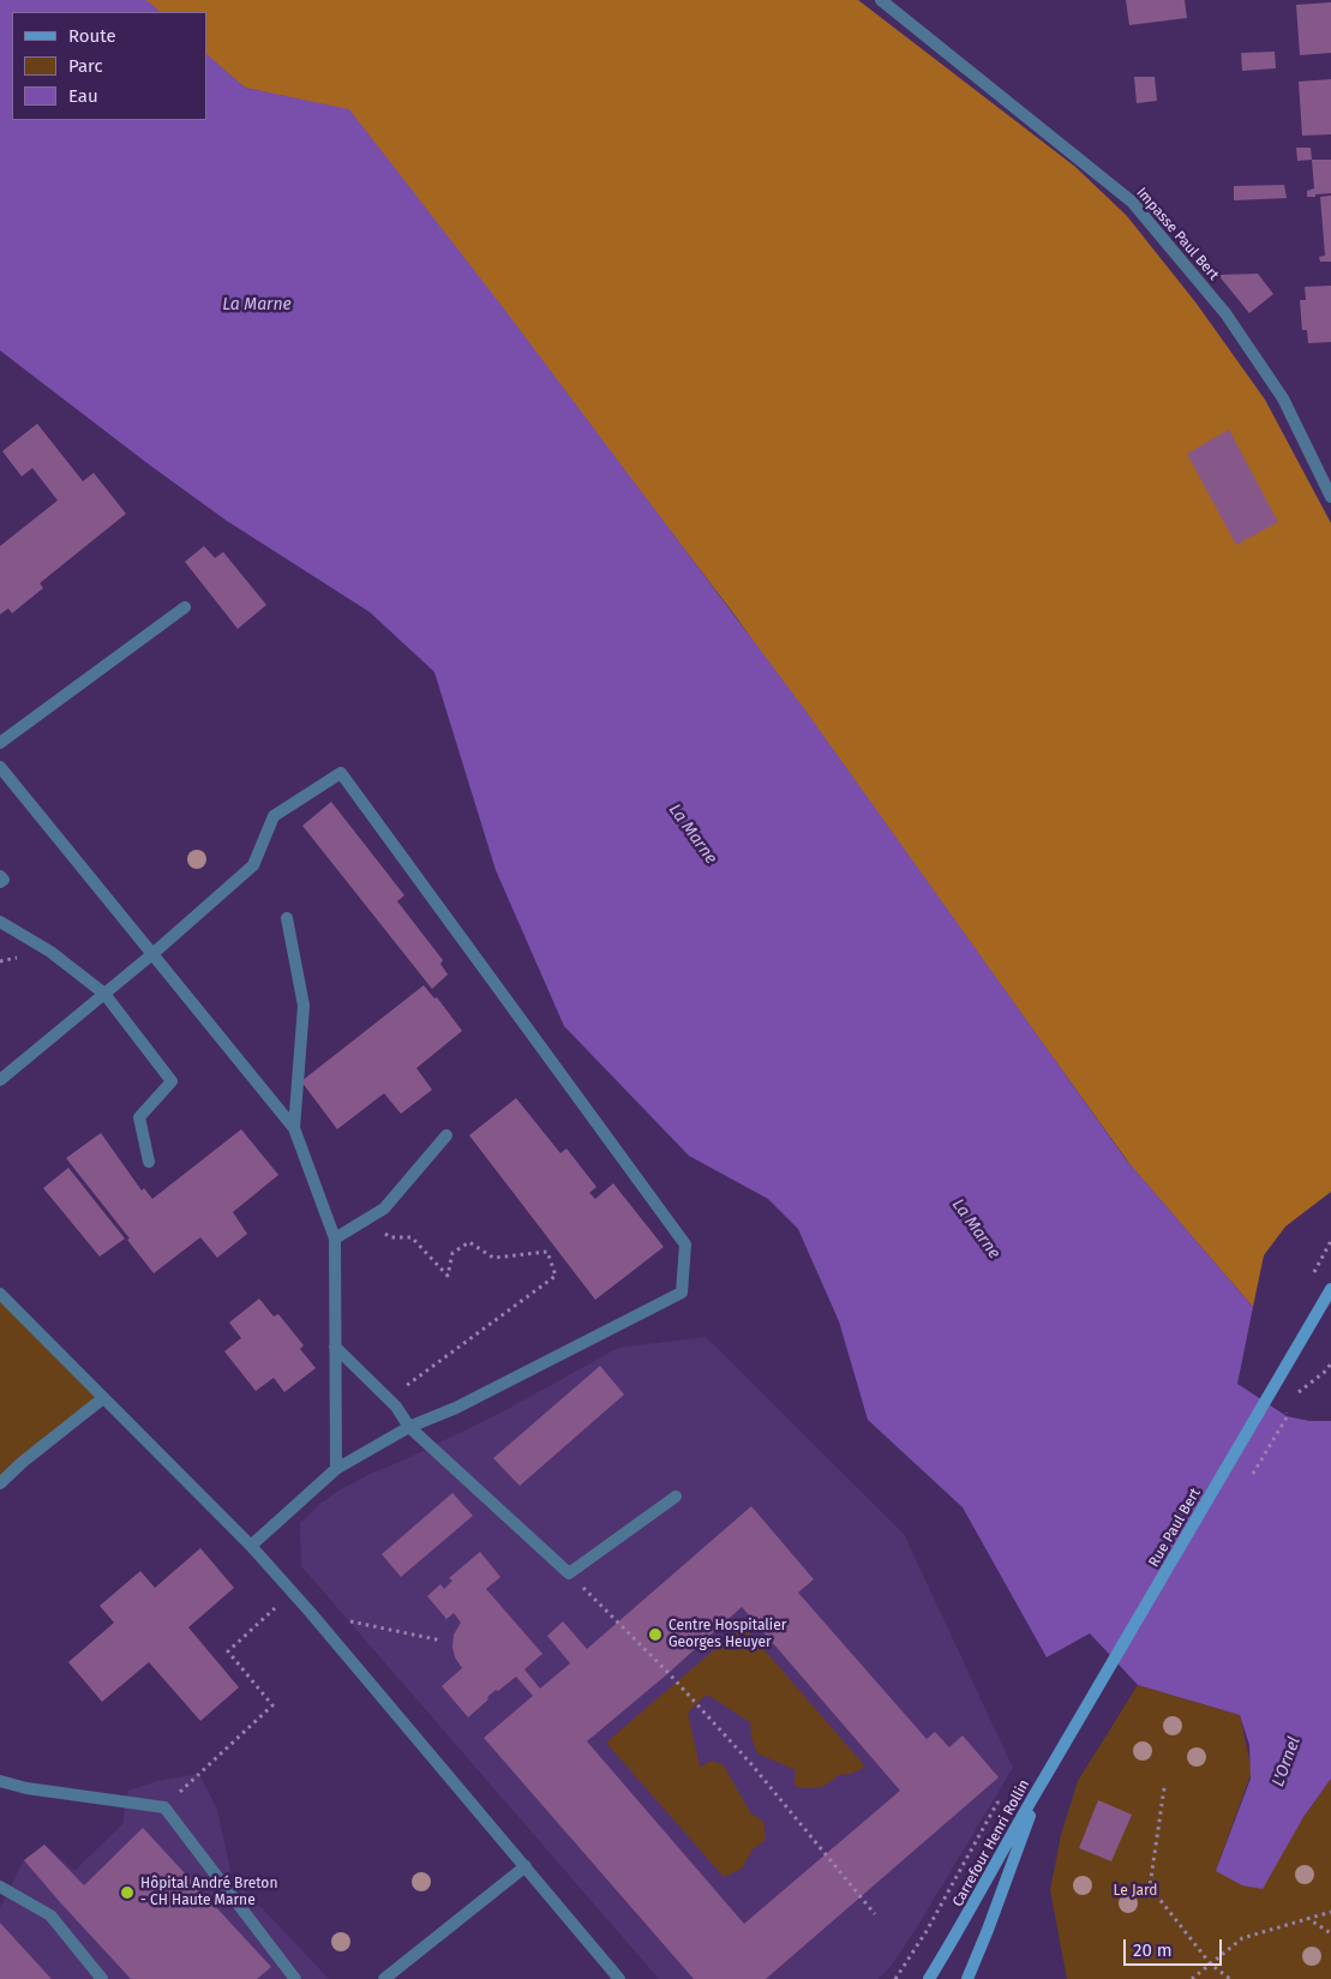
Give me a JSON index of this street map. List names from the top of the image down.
{
  "streets": {
    "main road": ["Rue Paul Bert", "Carrefour Henri Rollin"],
    "street": ["Impasse Paul Bert"]
  },
  "crossings": [
    ["Rue Paul Bert", "Carrefour Henri Rollin"]
  ],
  "water": ["La Marne", "L'Ornel"],
  "parks": ["Le Jard"],
  "places": ["Centre Hospitalier Georges Heuyer", "Hôpital André Breton - CH Haute Marne"],
  "legend": ["Route", "Parc", "Eau"],
  "scale_bar": "20 m"
}
